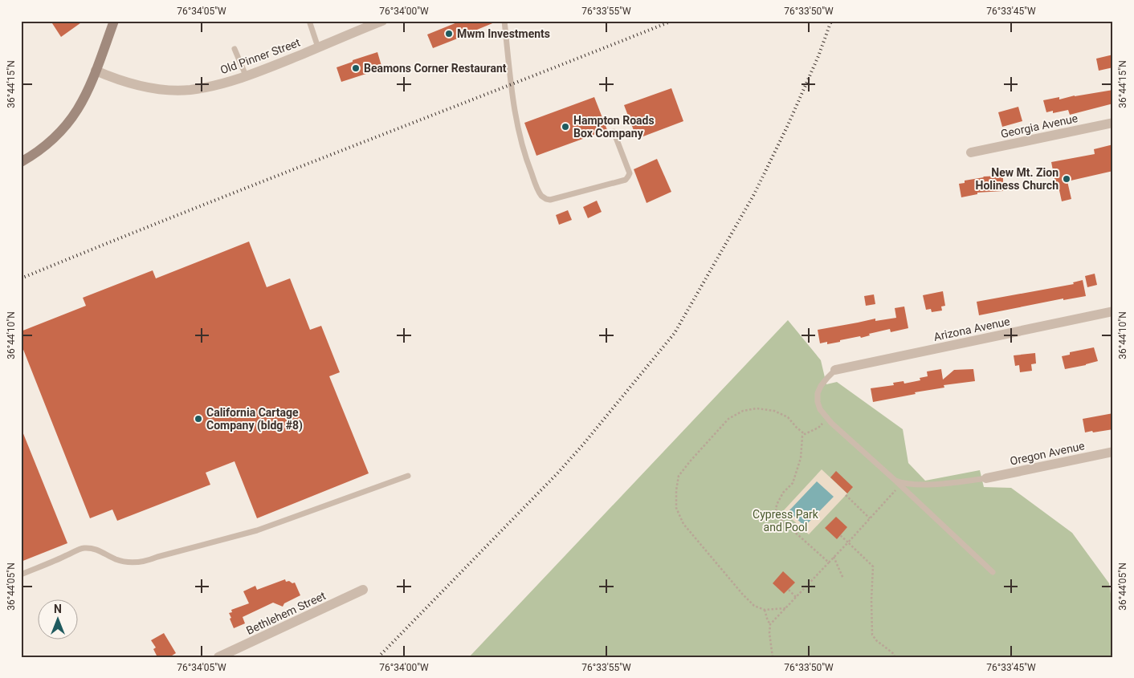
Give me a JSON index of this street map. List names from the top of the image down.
{
  "streets": {
    "street": [
      "Old Pinner Street",
      "Georgia Avenue",
      "Arizona Avenue",
      "Oregon Avenue",
      "Bethlehem Street"
    ]
  },
  "parks": ["Cypress Park and Pool"],
  "places": [
    "Mwm Investments",
    "Beamons Corner Restaurant",
    "Hampton Roads Box Company",
    "New Mt. Zion Holiness Church",
    "California Cartage Company (bldg #8)"
  ],
  "north": "top",
  "coordinates": [
    "76°34'05\"W",
    "76°34'00\"W",
    "76°33'55\"W",
    "76°33'50\"W",
    "76°33'45\"W",
    "36°44'15\"N",
    "36°44'10\"N",
    "36°44'05\"N"
  ]
}
